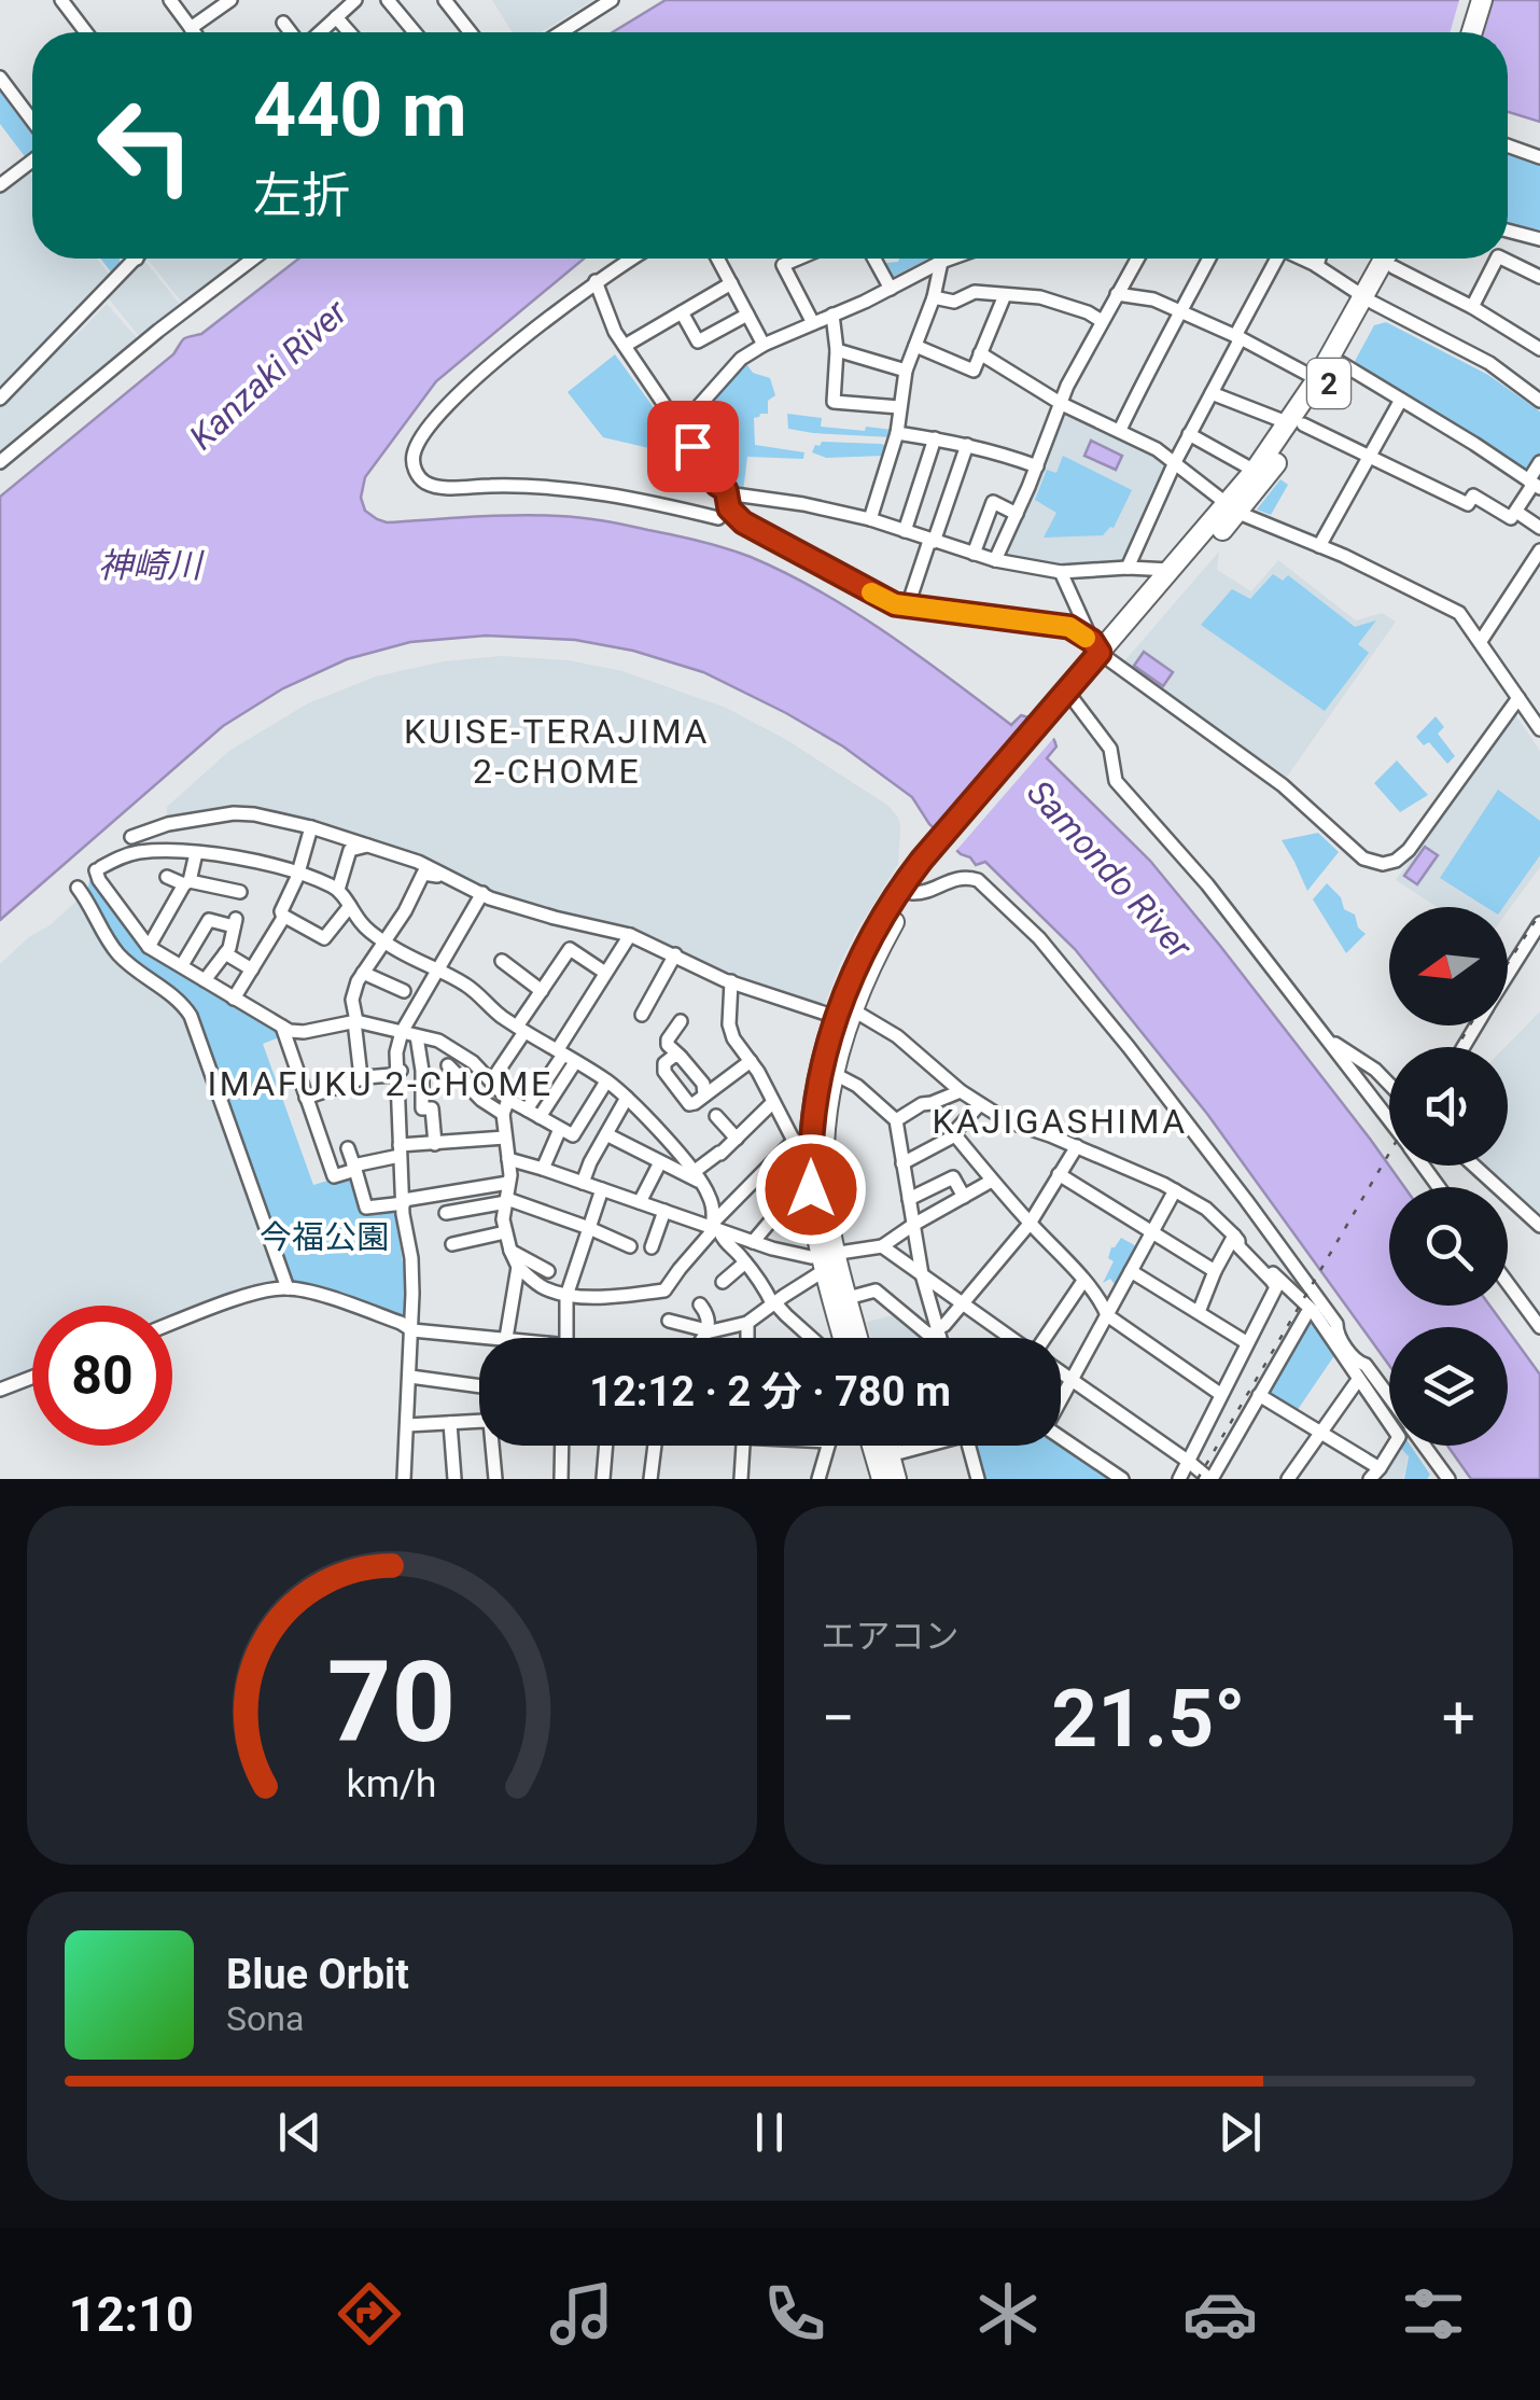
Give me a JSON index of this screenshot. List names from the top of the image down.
{
  "streets": {
    "highway": ["2"]
  },
  "districts": ["KUISE-TERAJIMA 2-CHOME", "IMAFUKU 2-CHOME", "KAJIGASHIMA"],
  "water": ["Kanzaki River", "神崎川", "Samondo River"],
  "parks": ["今福公園"],
  "north": "left",
  "page": {
    "turn": ["440 m", "左折"],
    "limit": "80",
    "trip": "12:12 · 2 分 · 780 m",
    "tile": "エアコン",
    "heat": ["−", "21.5°", "+"],
    "song": ["Blue Orbit", "Sona"],
    "tabs": "12:10",
    "gauge": ["70", "km/h"]
  }
}
